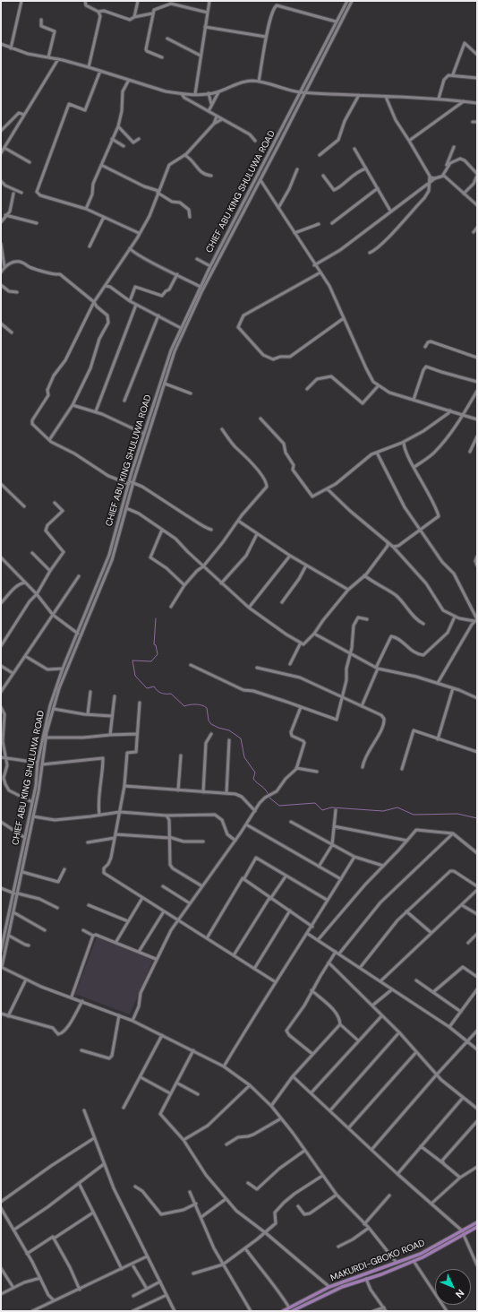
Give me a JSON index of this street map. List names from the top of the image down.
{
  "streets": {
    "main road": ["MAKURDI-GBOKO ROAD"],
    "street": ["CHIEF ABU KING SHULUWA ROAD"]
  },
  "north": "bottom right"
}
